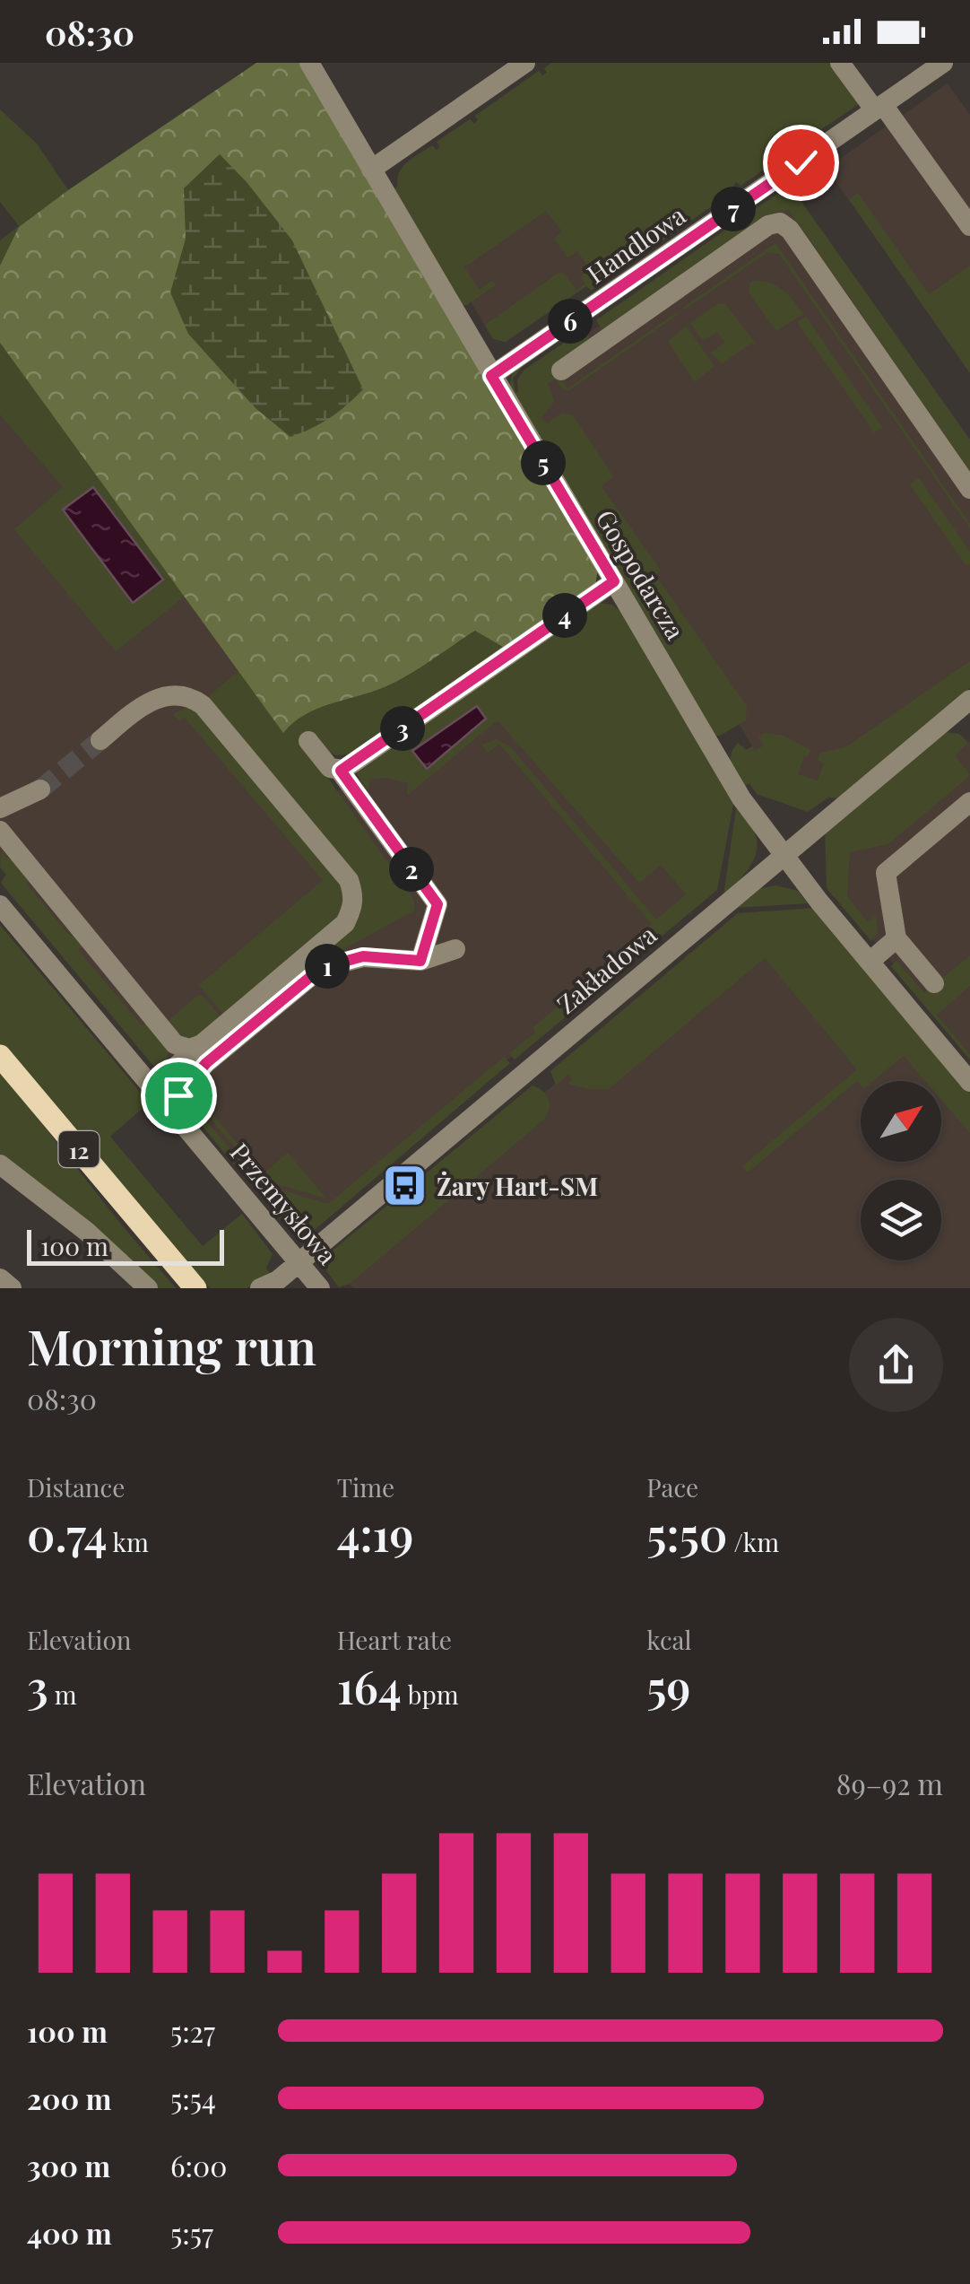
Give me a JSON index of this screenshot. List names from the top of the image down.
{
  "streets": {
    "main road": ["12"],
    "street": [
      "Handlowa",
      "Gospodarcza",
      "Zakładowa",
      "Przemysłowa"
    ]
  },
  "crossings": [
    ["Handlowa", "Gospodarcza"],
    ["Gospodarcza", "Zakładowa"],
    ["Zakładowa", "Przemysłowa"]
  ],
  "places": {
    "bus stop": ["Żary Hart-SM"]
  },
  "scale_bar": "100 m",
  "north": "top right",
  "page": {
    "status": "08:30",
    "pins": [
      "7",
      "6",
      "5",
      "4",
      "3",
      "2",
      "1"
    ],
    "scale": "100 m",
    "heading": ["Morning run", "08:30"],
    "stats": [
      ["Distance", "0.74 km"],
      ["Time", "4:19"],
      ["Pace", "5:50 /km"],
      ["Elevation", "3 m"],
      ["Heart rate", "164 bpm"],
      ["kcal", "59"]
    ],
    "chart": ["Elevation", "89–92 m"],
    "list": [
      {
        "name": "100 m",
        "note": "5:27"
      },
      {
        "name": "200 m",
        "note": "5:54"
      },
      {
        "name": "300 m",
        "note": "6:00"
      },
      {
        "name": "400 m",
        "note": "5:57"
      }
    ]
  }
}
